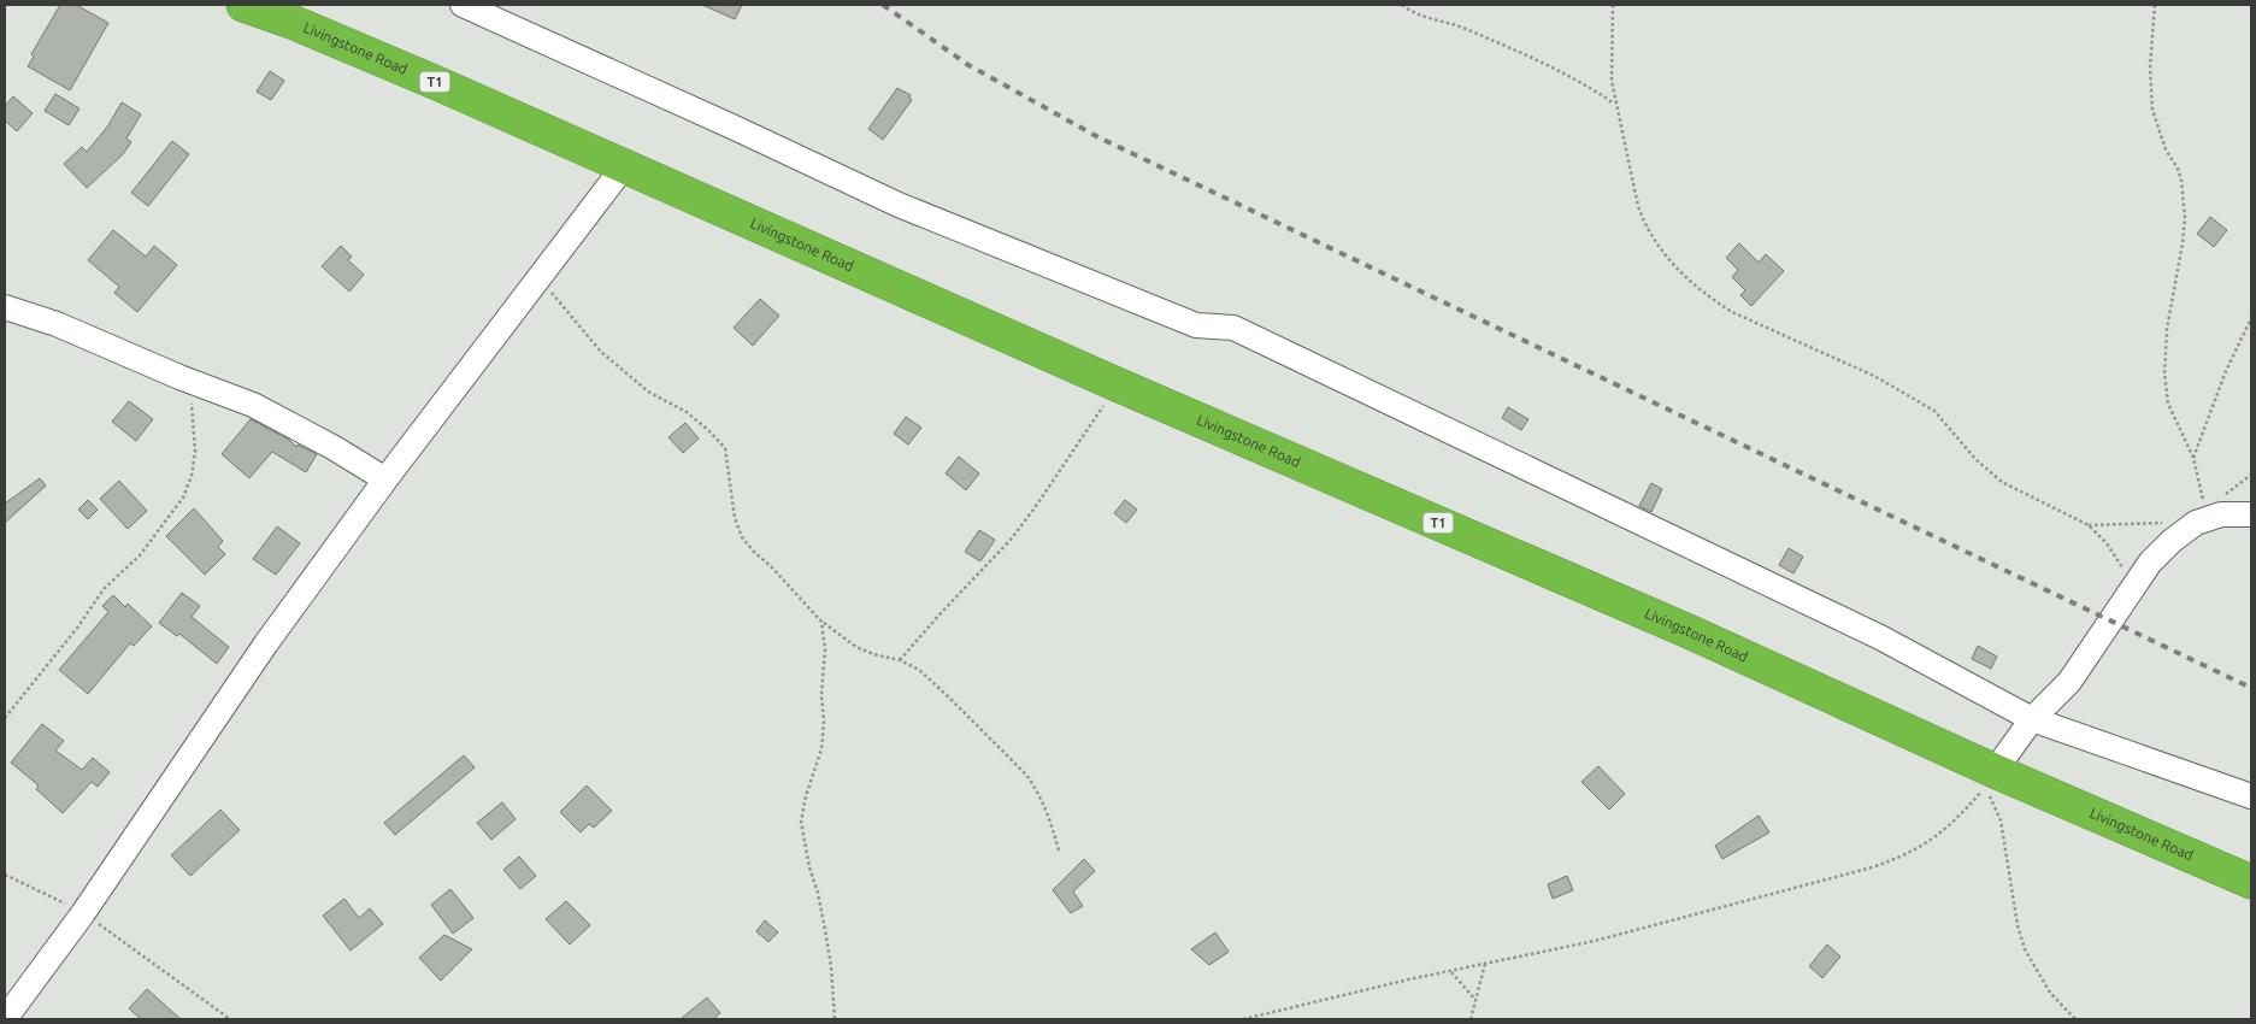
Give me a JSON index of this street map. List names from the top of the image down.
{
  "streets": {
    "highway": ["Livingstone Road", "T1"]
  }
}
